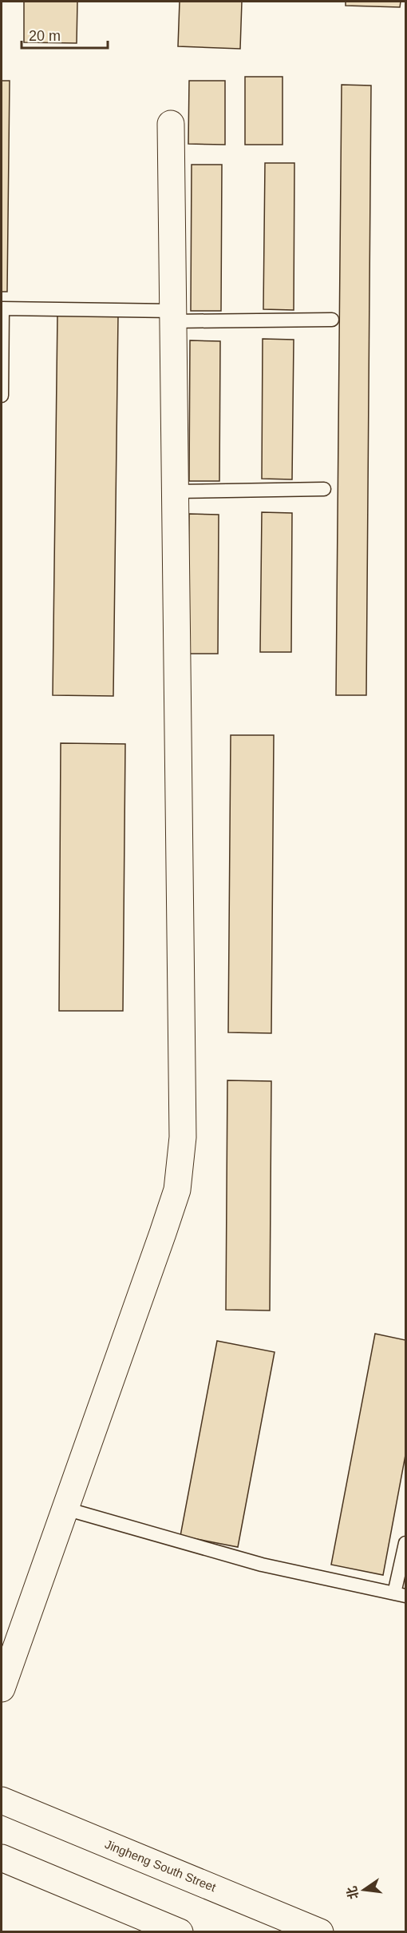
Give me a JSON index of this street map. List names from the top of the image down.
{
  "streets": {
    "street": ["Jingheng South Street"]
  },
  "scale_bar": "20 m",
  "north": "left"
}
